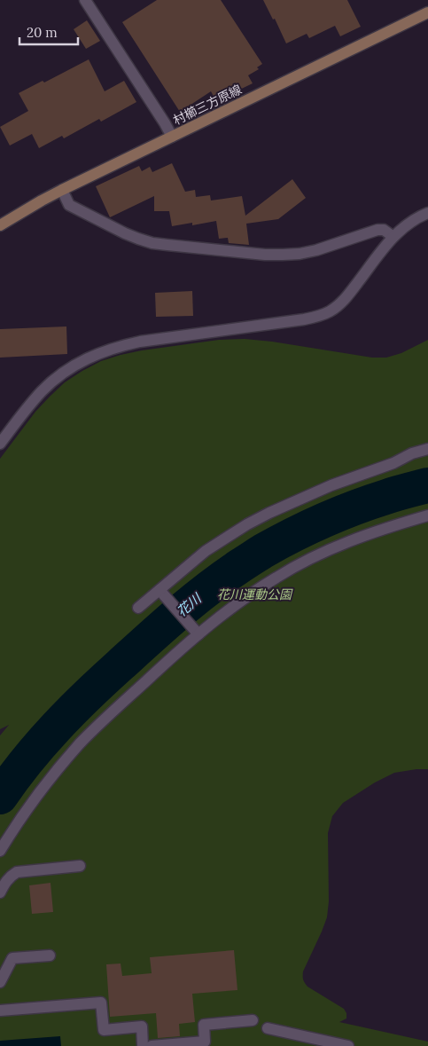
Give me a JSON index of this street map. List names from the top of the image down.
{
  "streets": {
    "main road": ["村櫛三方原線"]
  },
  "water": ["花川"],
  "parks": ["花川運動公園"],
  "scale_bar": "20 m"
}
